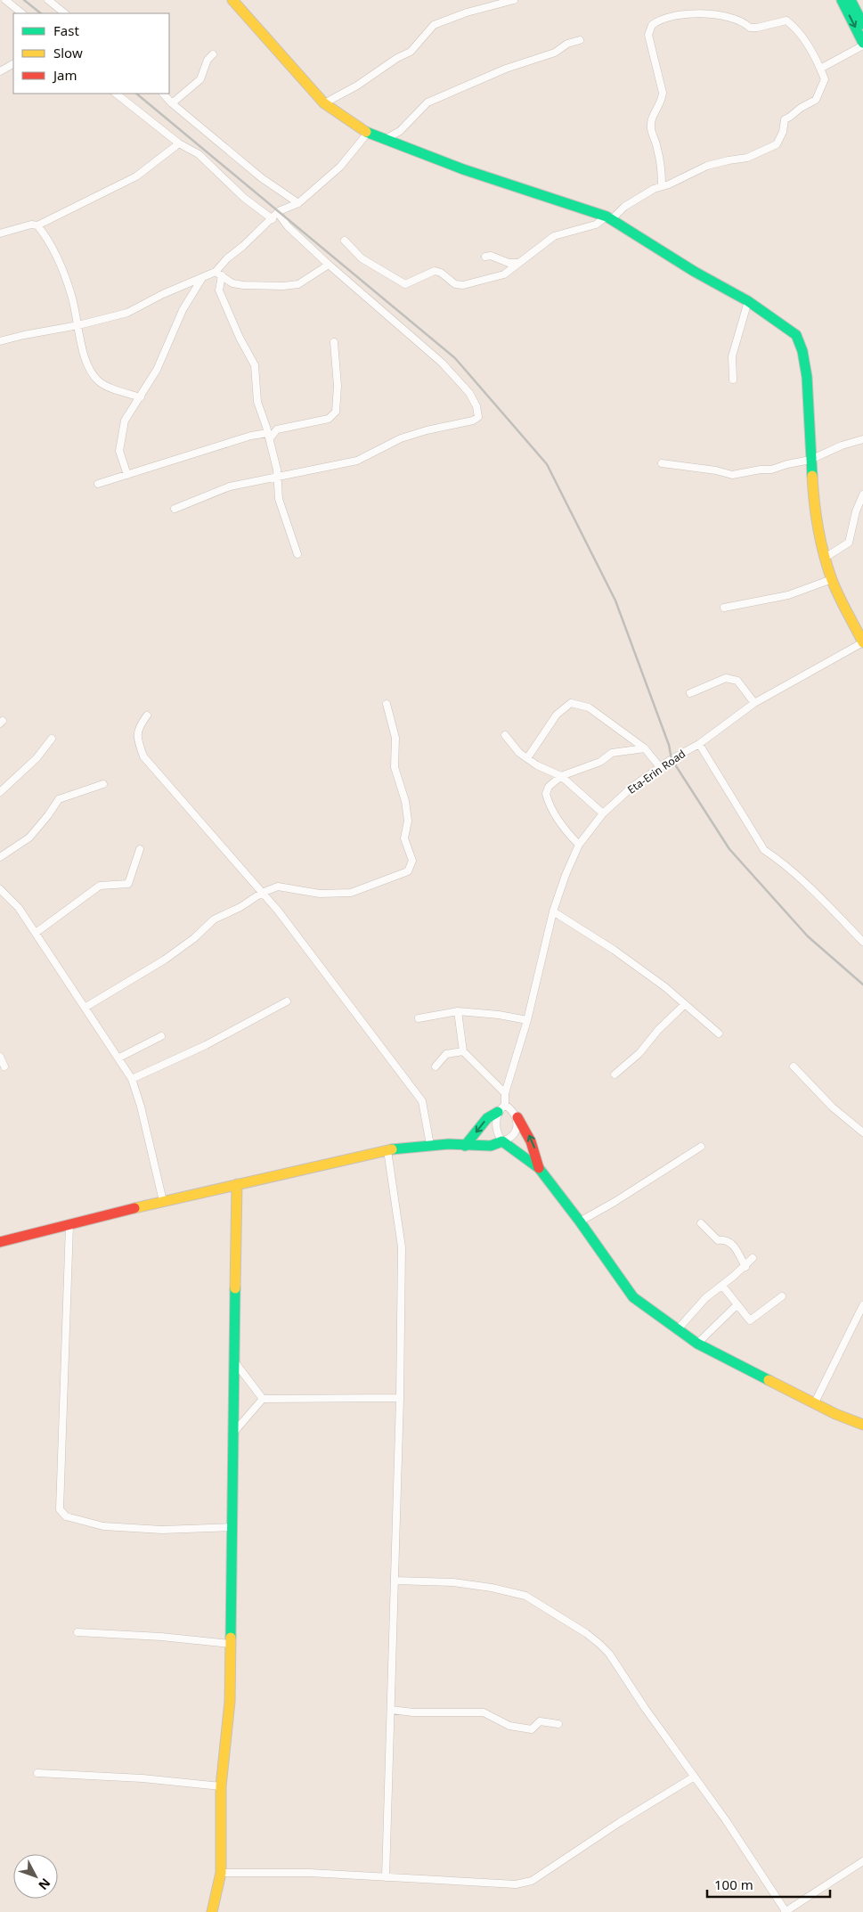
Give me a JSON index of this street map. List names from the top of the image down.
{
  "streets": {
    "street": ["Eta-Erin Road"]
  },
  "legend": ["Fast", "Slow", "Jam"],
  "scale_bar": "100 m",
  "north": "bottom right"
}
